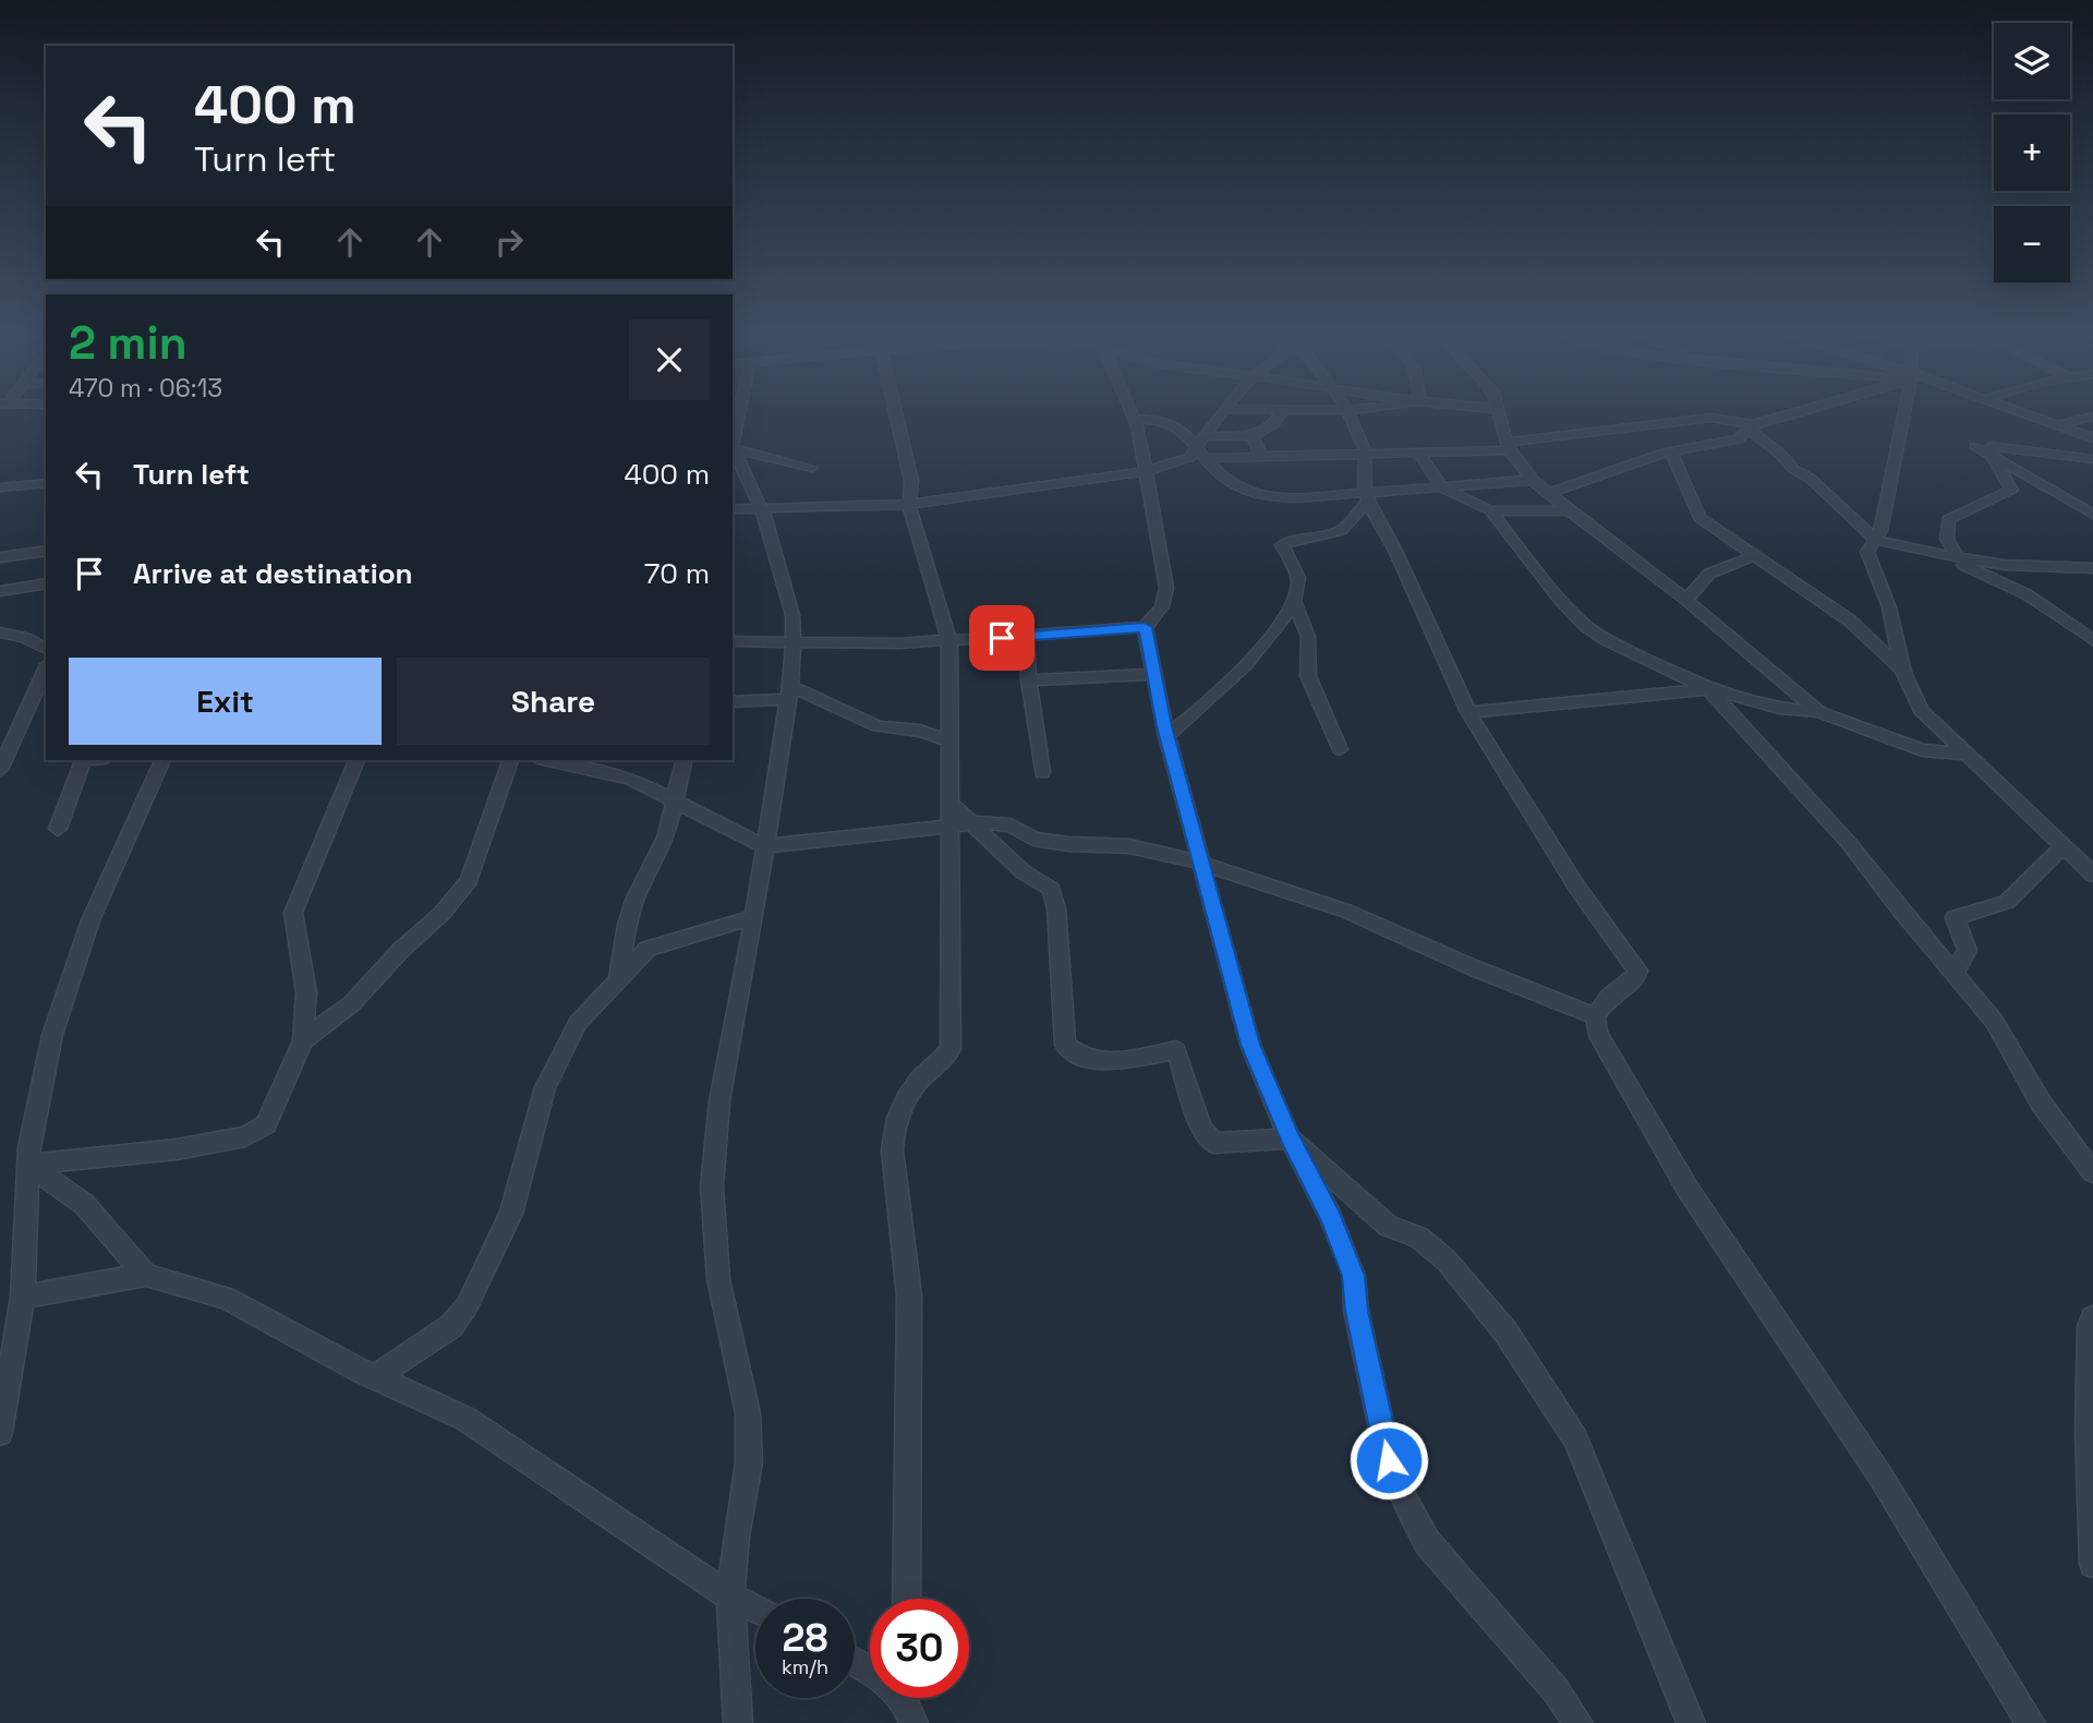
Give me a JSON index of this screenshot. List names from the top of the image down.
{
  "page": {
    "map_buttons": ["+", "−"],
    "turn": ["400 m", "Turn left"],
    "heading": ["2 min", "470 m · 06:13"],
    "list": [
      {
        "name": "Turn left",
        "value": "400 m"
      },
      {
        "name": "Arrive at destination",
        "value": "70 m"
      }
    ],
    "buttons": ["Exit", "Share"],
    "speed": "28 km/h",
    "limit": "30"
  }
}
